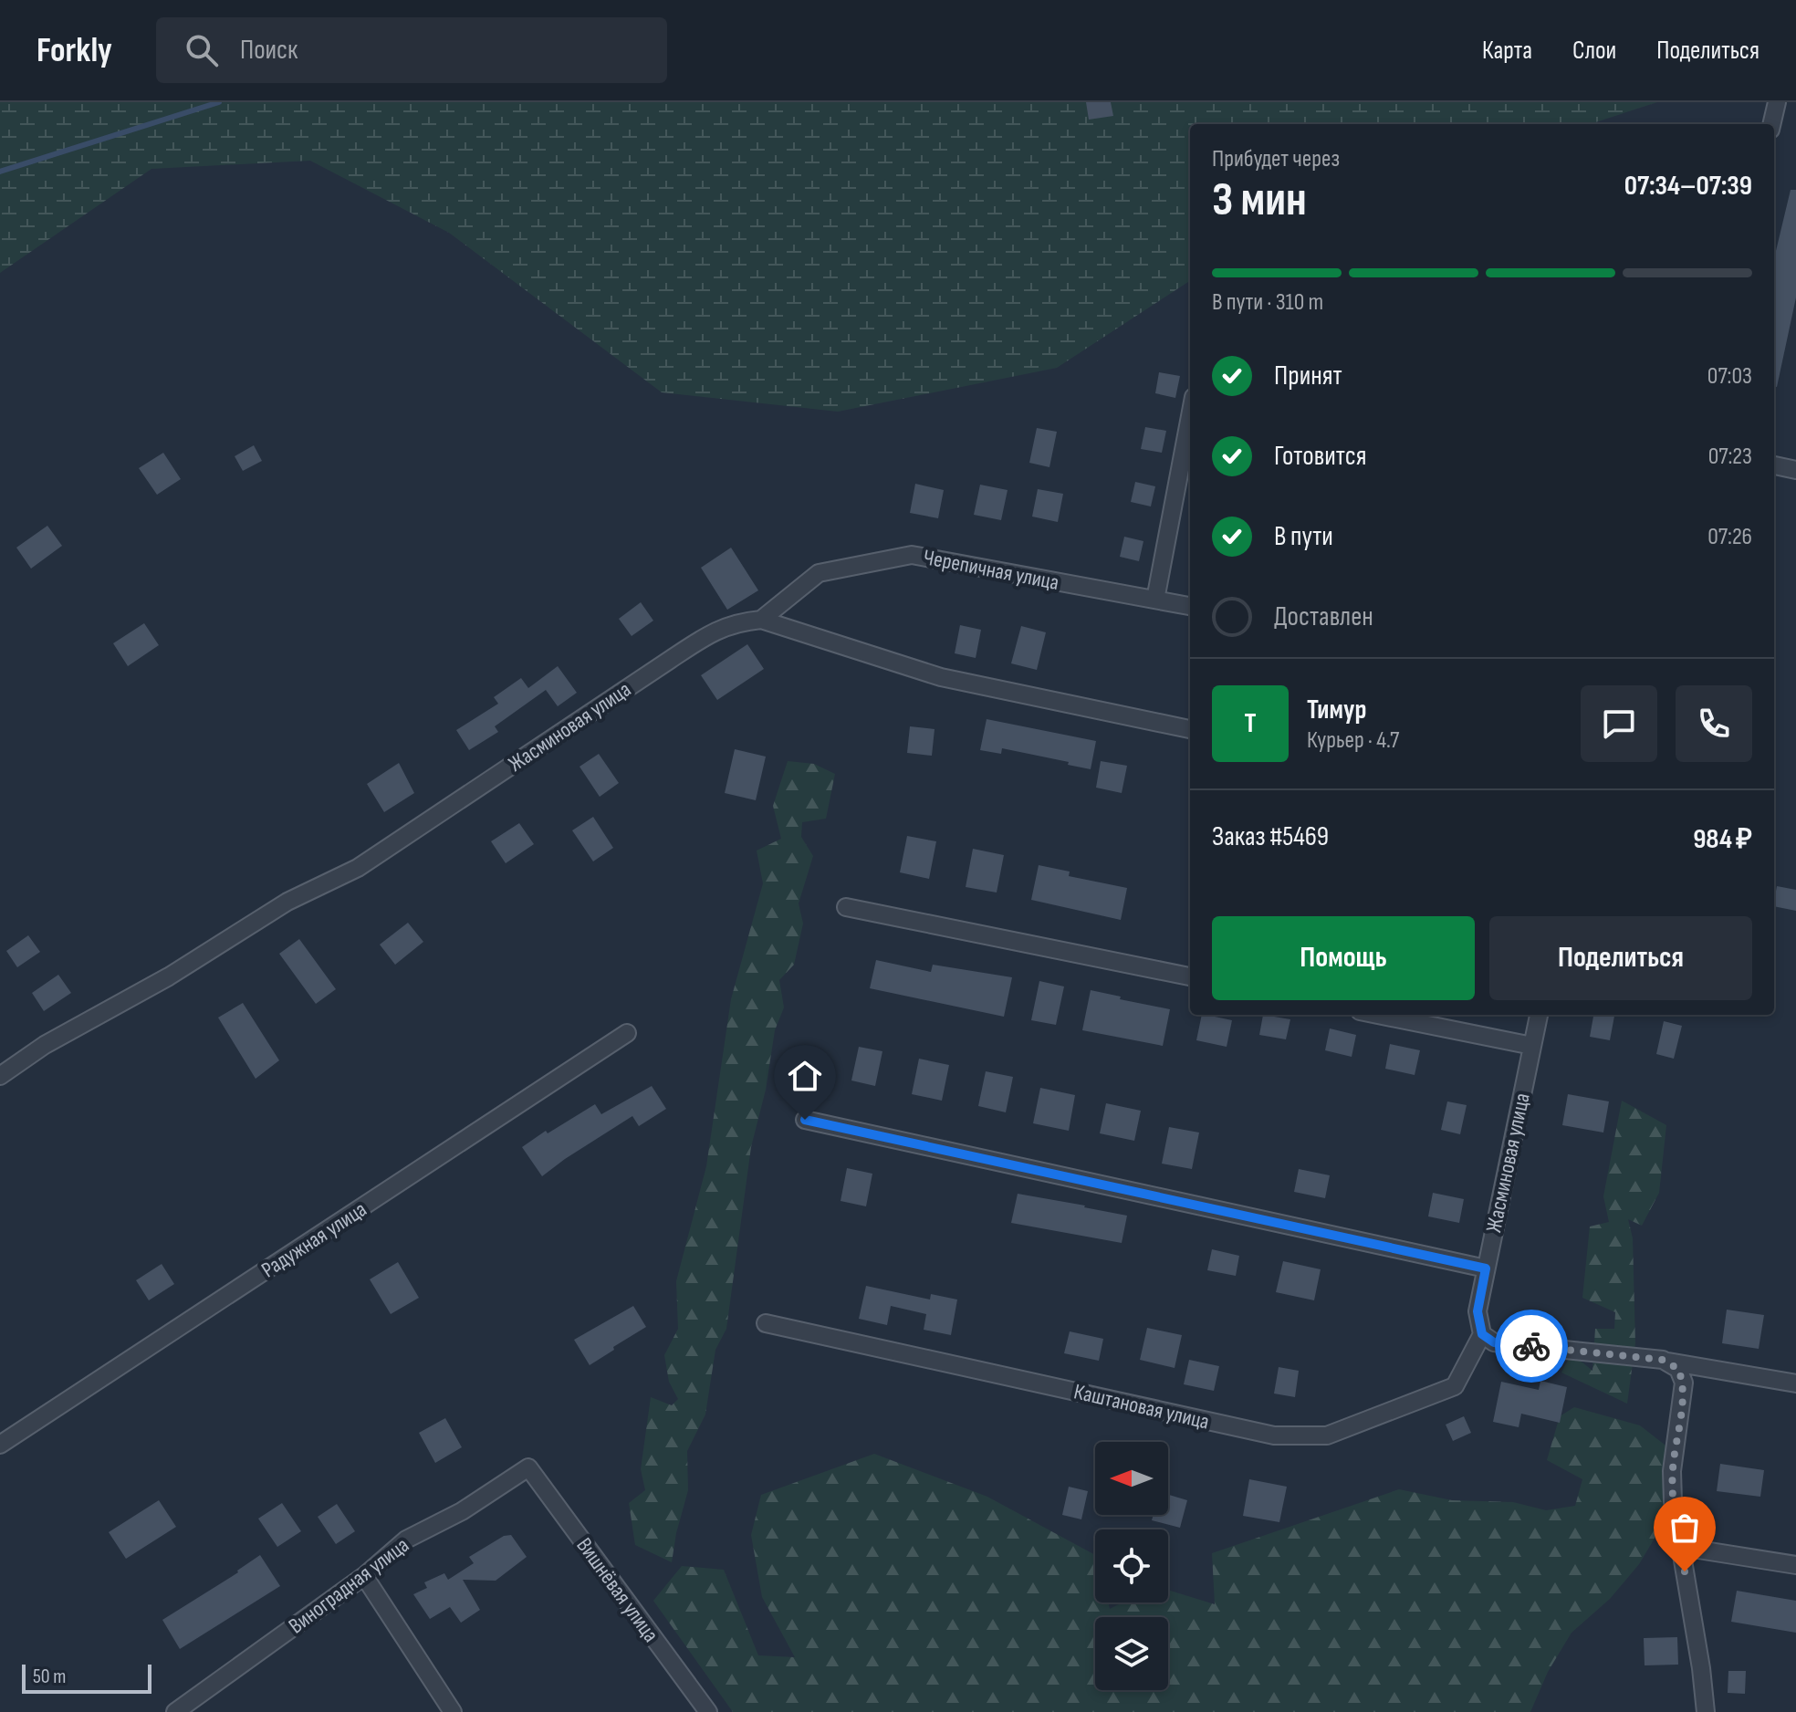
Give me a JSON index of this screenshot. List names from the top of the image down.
{
  "streets": {
    "street": [
      "Черепичная улица",
      "Жасминовая улица",
      "Радужная улица",
      "Каштановая улица",
      "Виноградная улица",
      "Вишнёвая улица"
    ]
  },
  "crossings": [
    ["Черепичная улица", "Жасминовая улица"],
    ["Жасминовая улица", "Каштановая улица"],
    ["Виноградная улица", "Вишнёвая улица"]
  ],
  "scale_bar": "50 m",
  "north": "left",
  "page": {
    "header": "Forkly",
    "search": "Поиск",
    "nav": ["Карта", "Слои", "Поделиться"],
    "heading": ["3 мин", "Прибудет через", "07:34–07:39"],
    "panel": [
      "Тимур",
      "Курьер · 4.7",
      "Заказ #5469",
      "984 ₽"
    ],
    "bar": "В пути · 310 m",
    "list": [
      ["Принят", "07:03"],
      ["Готовится", "07:23"],
      ["В пути", "07:26"],
      "Доставлен"
    ],
    "round": "Т",
    "buttons": ["Помощь", "Поделиться"],
    "scale": "50 m"
  }
}
